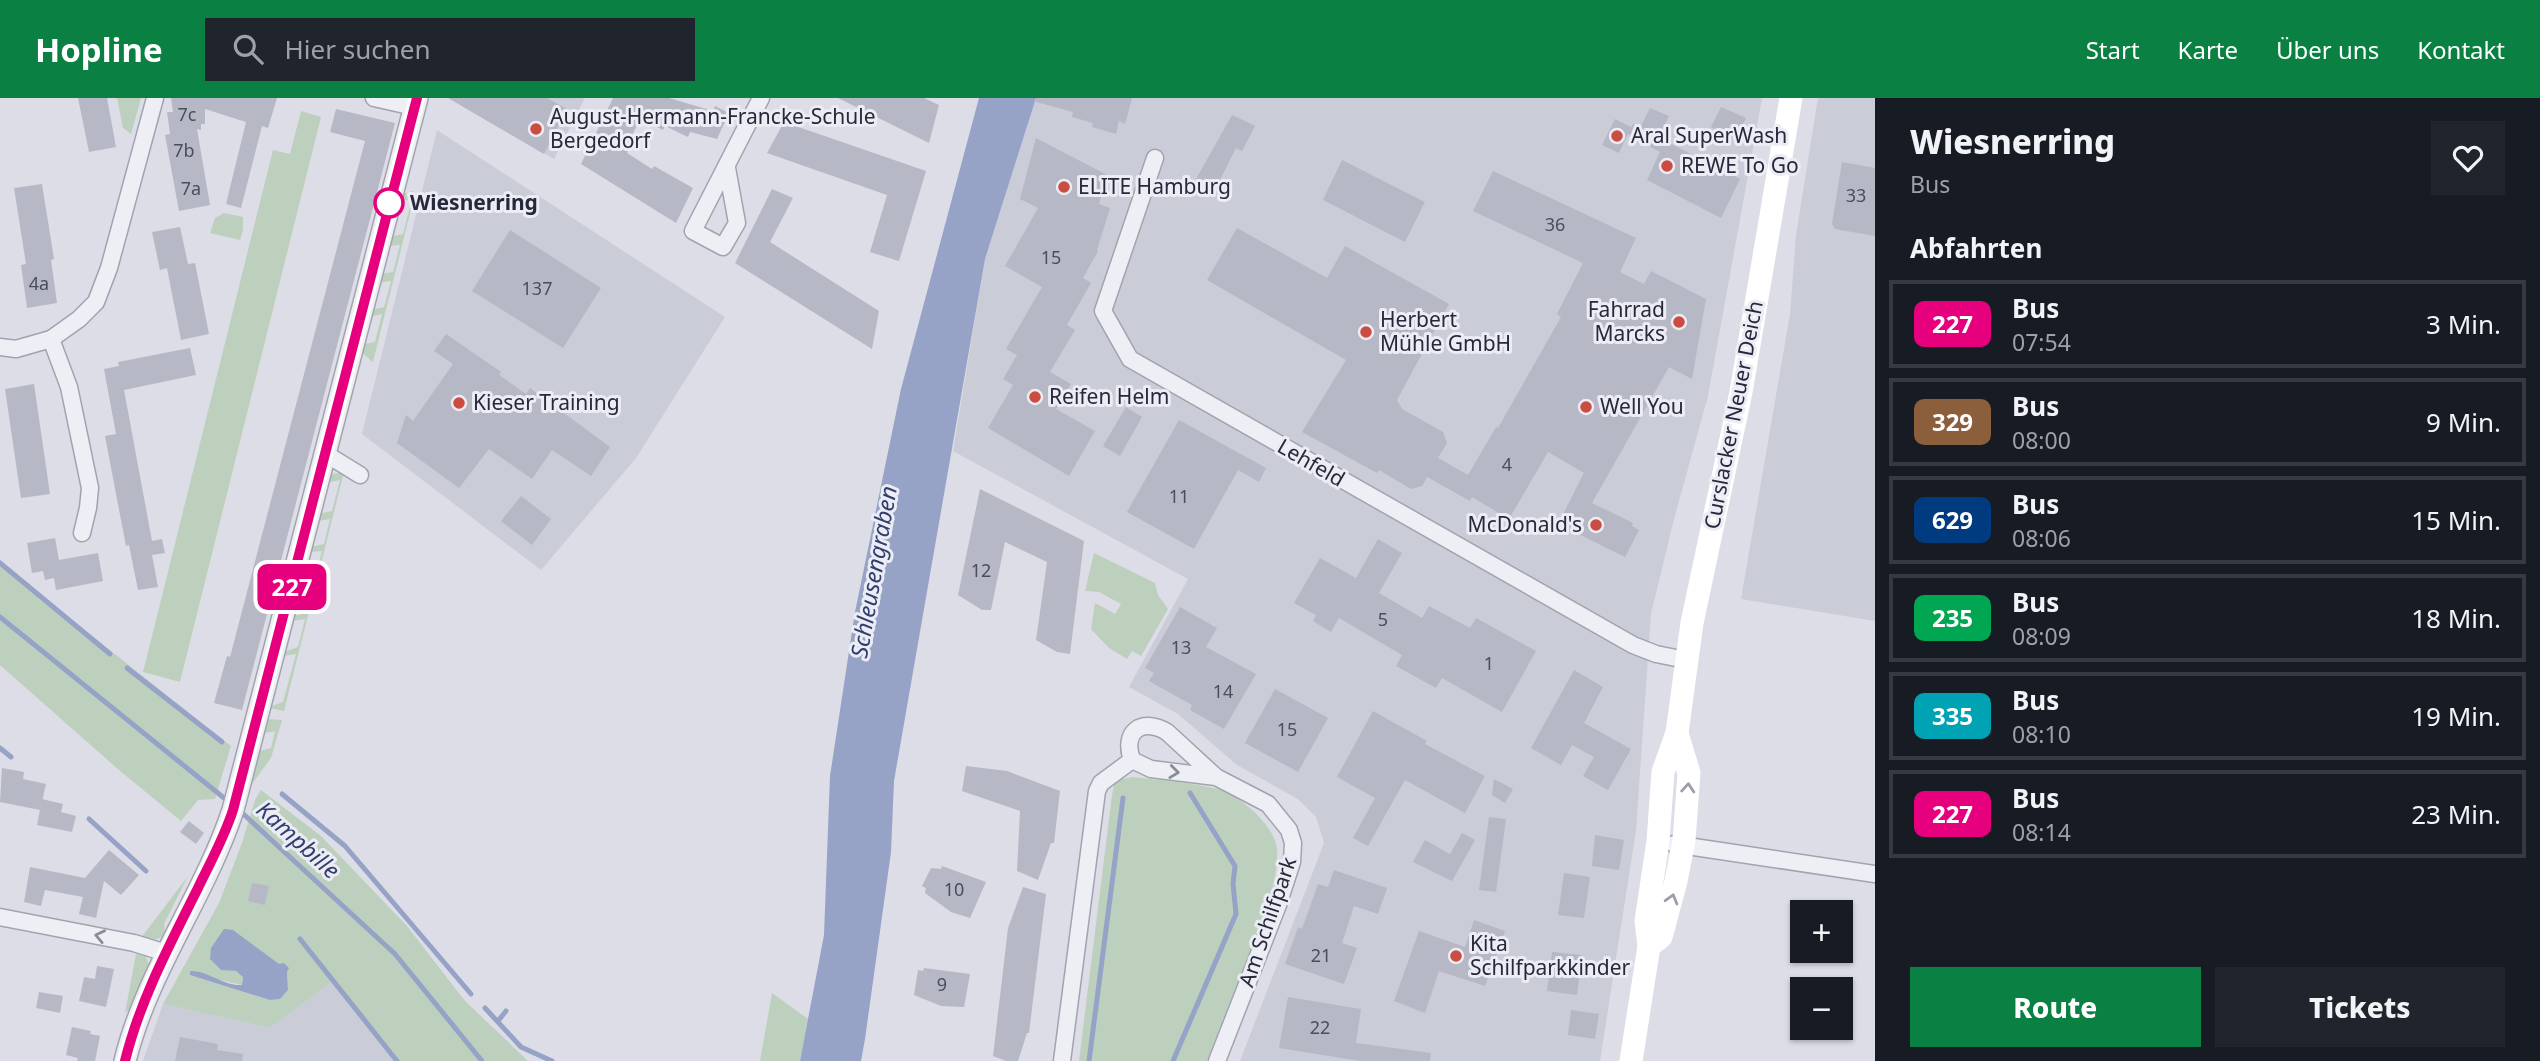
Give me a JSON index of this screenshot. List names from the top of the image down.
{
  "streets": {
    "main road": ["Curslacker Neuer Deich"],
    "street": ["Lehfeld", "Am Schilfpark"]
  },
  "crossings": [
    ["Curslacker Neuer Deich", "Lehfeld"]
  ],
  "water": ["Schleusengraben", "Kampbille"],
  "places": [
    "August-Hermann-Francke-Schule Bergedorf",
    "Aral SuperWash",
    "REWE To Go",
    "ELITE Hamburg",
    "Wiesnerring",
    "Fahrrad Marcks",
    "Herbert Mühle GmbH",
    "Reifen Helm",
    "Kieser Training",
    "Well You",
    "McDonald's",
    "Kita Schilfparkkinder"
  ],
  "lines": ["bus line 227"],
  "house_numbers": [
    "7c",
    "7b",
    "7a",
    "33",
    "36",
    "15",
    "4a",
    "137",
    "4",
    "11",
    "12",
    "5",
    "13",
    "1",
    "14",
    "15",
    "10",
    "21",
    "9",
    "22"
  ],
  "page": {
    "header": "Hopline",
    "search": "Hier suchen",
    "nav": [
      "Start",
      "Karte",
      "Über uns",
      "Kontakt"
    ],
    "on_map": "227",
    "heading": [
      ["Wiesnerring", "Bus"],
      "Abfahrten"
    ],
    "list": [
      {
        "mark": "227",
        "name": "Bus",
        "note": "07:54",
        "value": "3 Min."
      },
      {
        "mark": "329",
        "name": "Bus",
        "note": "08:00",
        "value": "9 Min."
      },
      {
        "mark": "629",
        "name": "Bus",
        "note": "08:06",
        "value": "15 Min."
      },
      {
        "mark": "235",
        "name": "Bus",
        "note": "08:09",
        "value": "18 Min."
      },
      {
        "mark": "335",
        "name": "Bus",
        "note": "08:10",
        "value": "19 Min."
      },
      {
        "mark": "227",
        "name": "Bus",
        "note": "08:14",
        "value": "23 Min."
      }
    ],
    "map_buttons": ["+", "−"],
    "buttons": ["Route", "Tickets"]
  }
}
